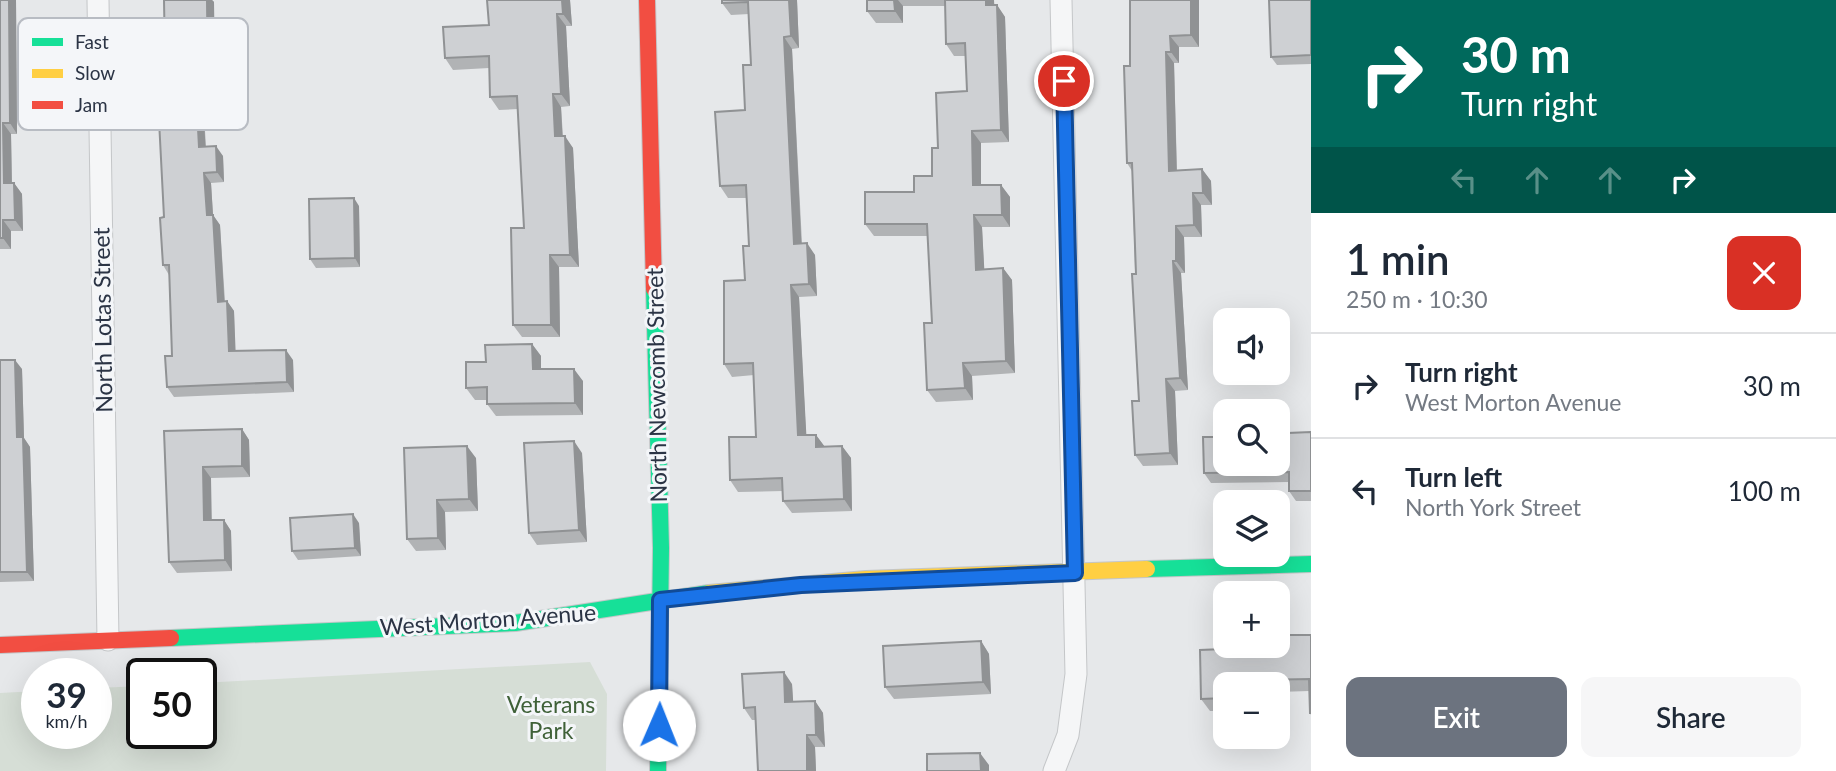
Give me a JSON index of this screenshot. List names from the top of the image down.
{
  "streets": {
    "main road": ["North Newcomb Street", "West Morton Avenue"],
    "street": ["North Lotas Street"]
  },
  "crossings": [
    ["North Lotas Street", "West Morton Avenue"],
    ["North Newcomb Street", "West Morton Avenue"]
  ],
  "parks": ["Veterans Park"],
  "legend": ["Fast", "Slow", "Jam"],
  "page": {
    "turn": ["30 m", "Turn right"],
    "heading": ["1 min", "250 m · 10:30"],
    "map_buttons": ["+", "−"],
    "list": [
      {
        "name": "Turn right",
        "note": "West Morton Avenue",
        "value": "30 m"
      },
      {
        "name": "Turn left",
        "note": "North York Street",
        "value": "100 m"
      }
    ],
    "speed": "39 km/h",
    "limit": "50",
    "buttons": ["Exit", "Share"]
  }
}
